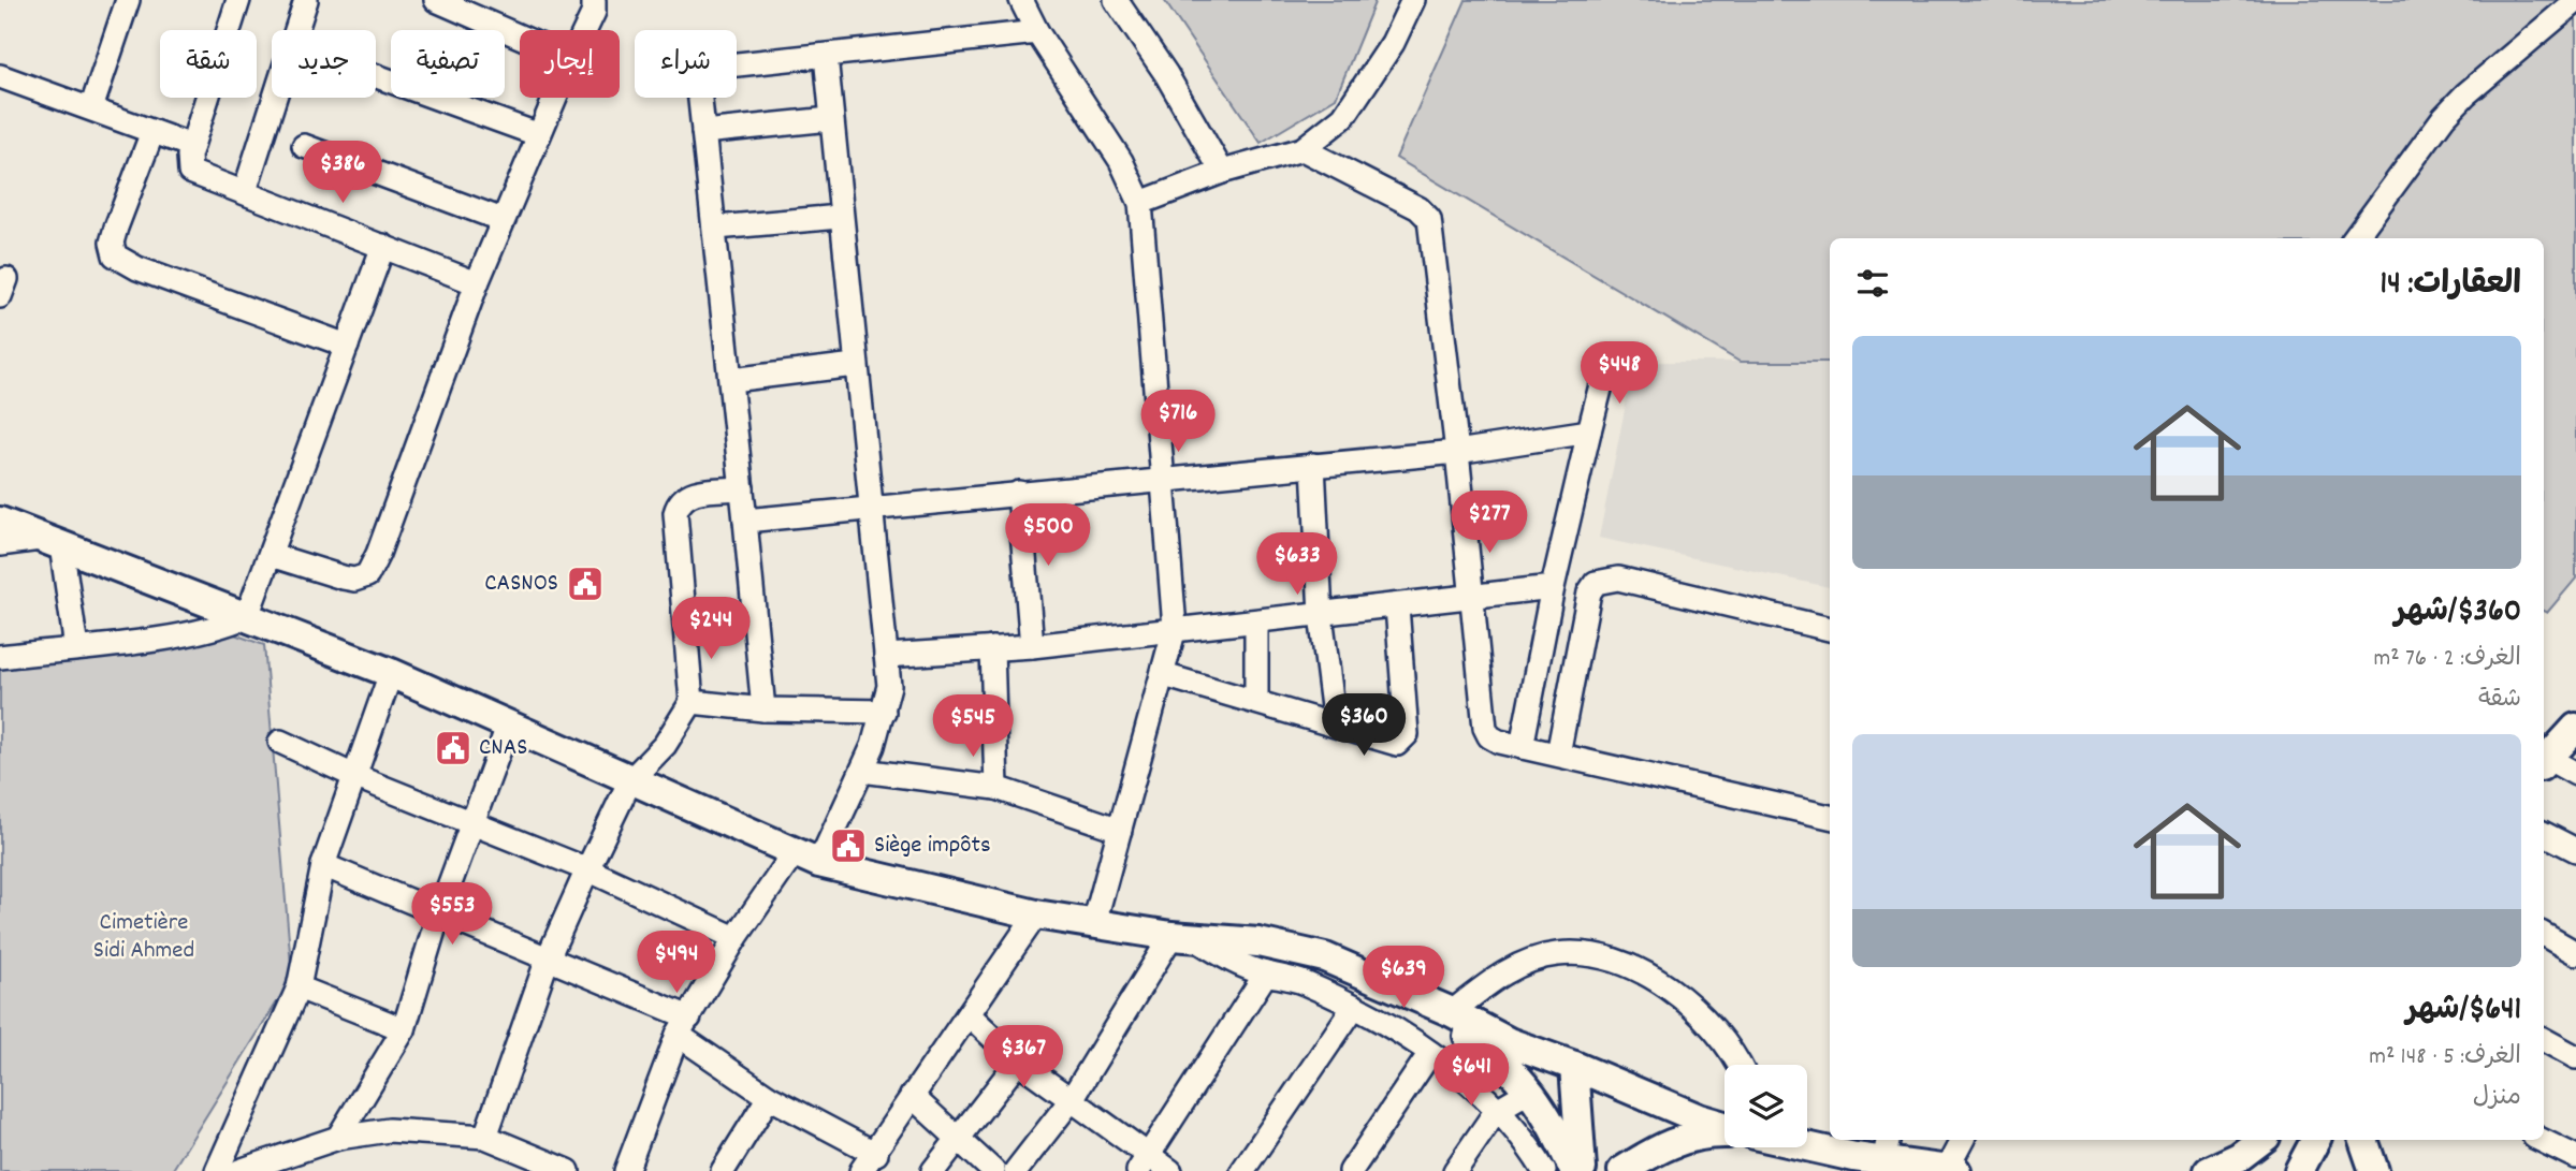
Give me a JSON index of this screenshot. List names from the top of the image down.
{
  "parks": ["Cimetière Sidi Ahmed"],
  "places": {
    "public building": ["CASNOS", "CNAS", "Siège impôts"]
  },
  "page": {
    "chip": [
      "شراء",
      "إيجار",
      "تصفية",
      "جديد",
      "شقة"
    ],
    "price": [
      "$386",
      "$448",
      "$716",
      "$277",
      "$500",
      "$633",
      "$244",
      "$360",
      "$545",
      "$553",
      "$494",
      "$639",
      "$367",
      "$641"
    ],
    "heading": "العقارات: 14",
    "list": [
      {
        "name": "$360/شهر",
        "note": "الغرف: 2 · 76 m² · شقة"
      },
      {
        "name": "$641/شهر",
        "note": "الغرف: 5 · 148 m² · منزل"
      }
    ]
  }
}
